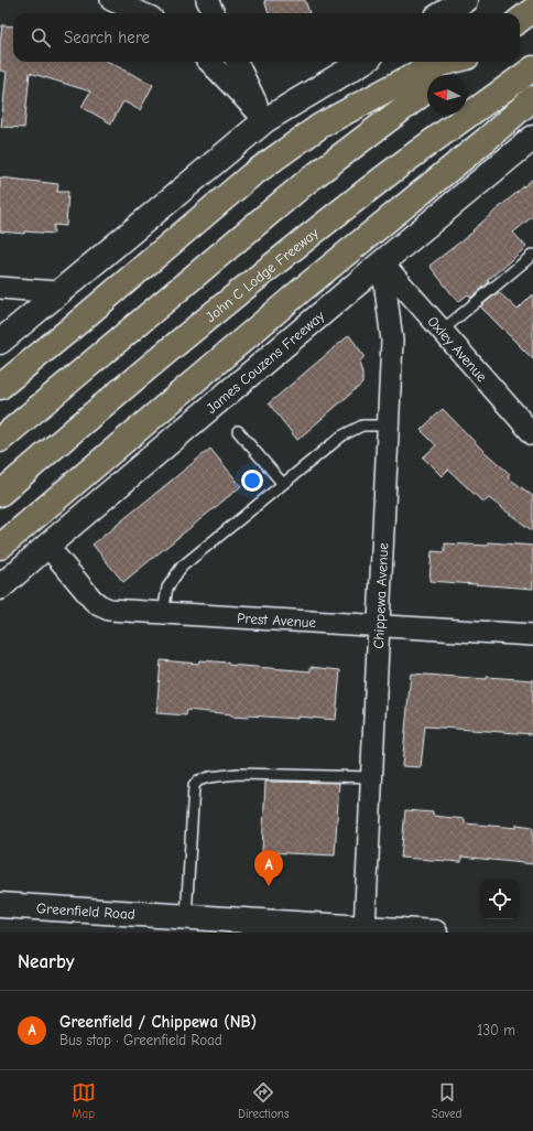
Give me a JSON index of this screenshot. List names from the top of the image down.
{
  "streets": {
    "highway": ["John C Lodge Freeway"],
    "main road": ["James Couzens Freeway", "Greenfield Road"],
    "street": ["Oxley Avenue", "Chippewa Avenue", "Prest Avenue"]
  },
  "crossings": [
    ["Oxley Avenue", "James Couzens Freeway"],
    ["Oxley Avenue", "Chippewa Avenue"],
    ["James Couzens Freeway", "Chippewa Avenue"],
    ["James Couzens Freeway", "Prest Avenue"],
    ["Chippewa Avenue", "Prest Avenue"],
    ["Chippewa Avenue", "Greenfield Road"]
  ],
  "north": "left",
  "page": {
    "search": "Search here",
    "pins": "A",
    "heading": "Nearby",
    "list": [
      {
        "mark": "A",
        "name": "Greenfield / Chippewa (NB)",
        "note": "Bus stop · Greenfield Road",
        "value": "130 m"
      }
    ],
    "nav": ["Map", "Directions", "Saved"]
  }
}
